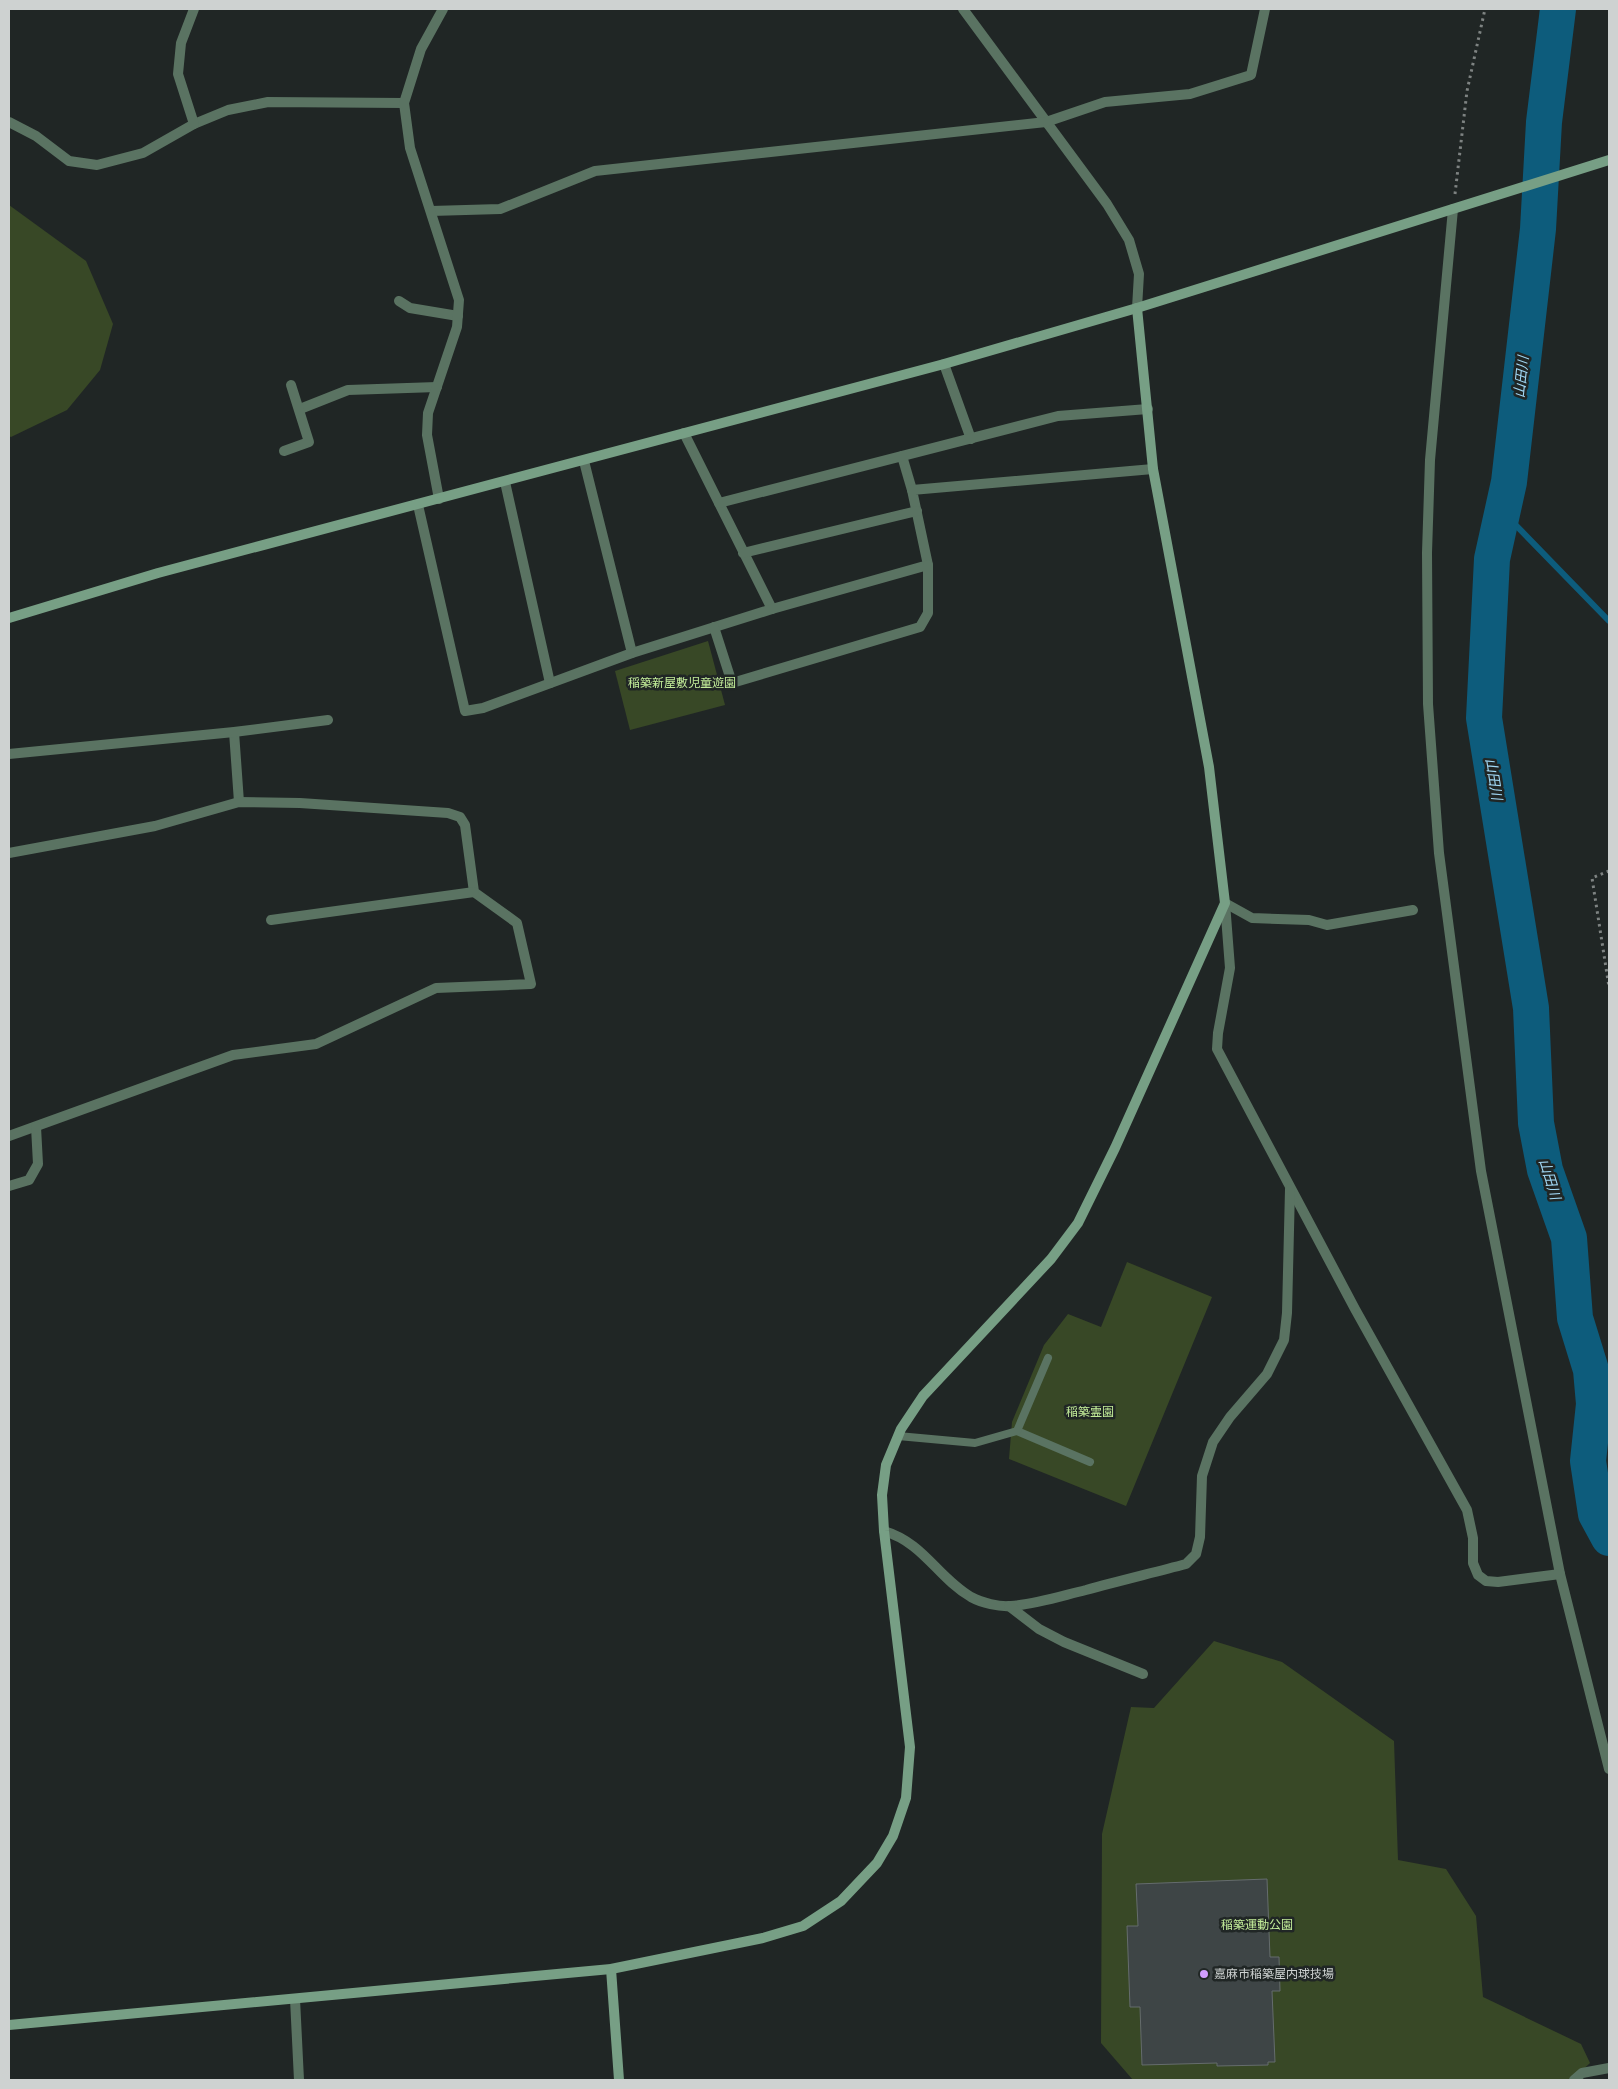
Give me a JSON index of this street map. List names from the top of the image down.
{
  "water": ["山田川"],
  "parks": ["稲築新屋敷児童遊園", "稲築霊園", "稲築運動公園"],
  "places": ["嘉麻市稲築屋内球技場"]
}
